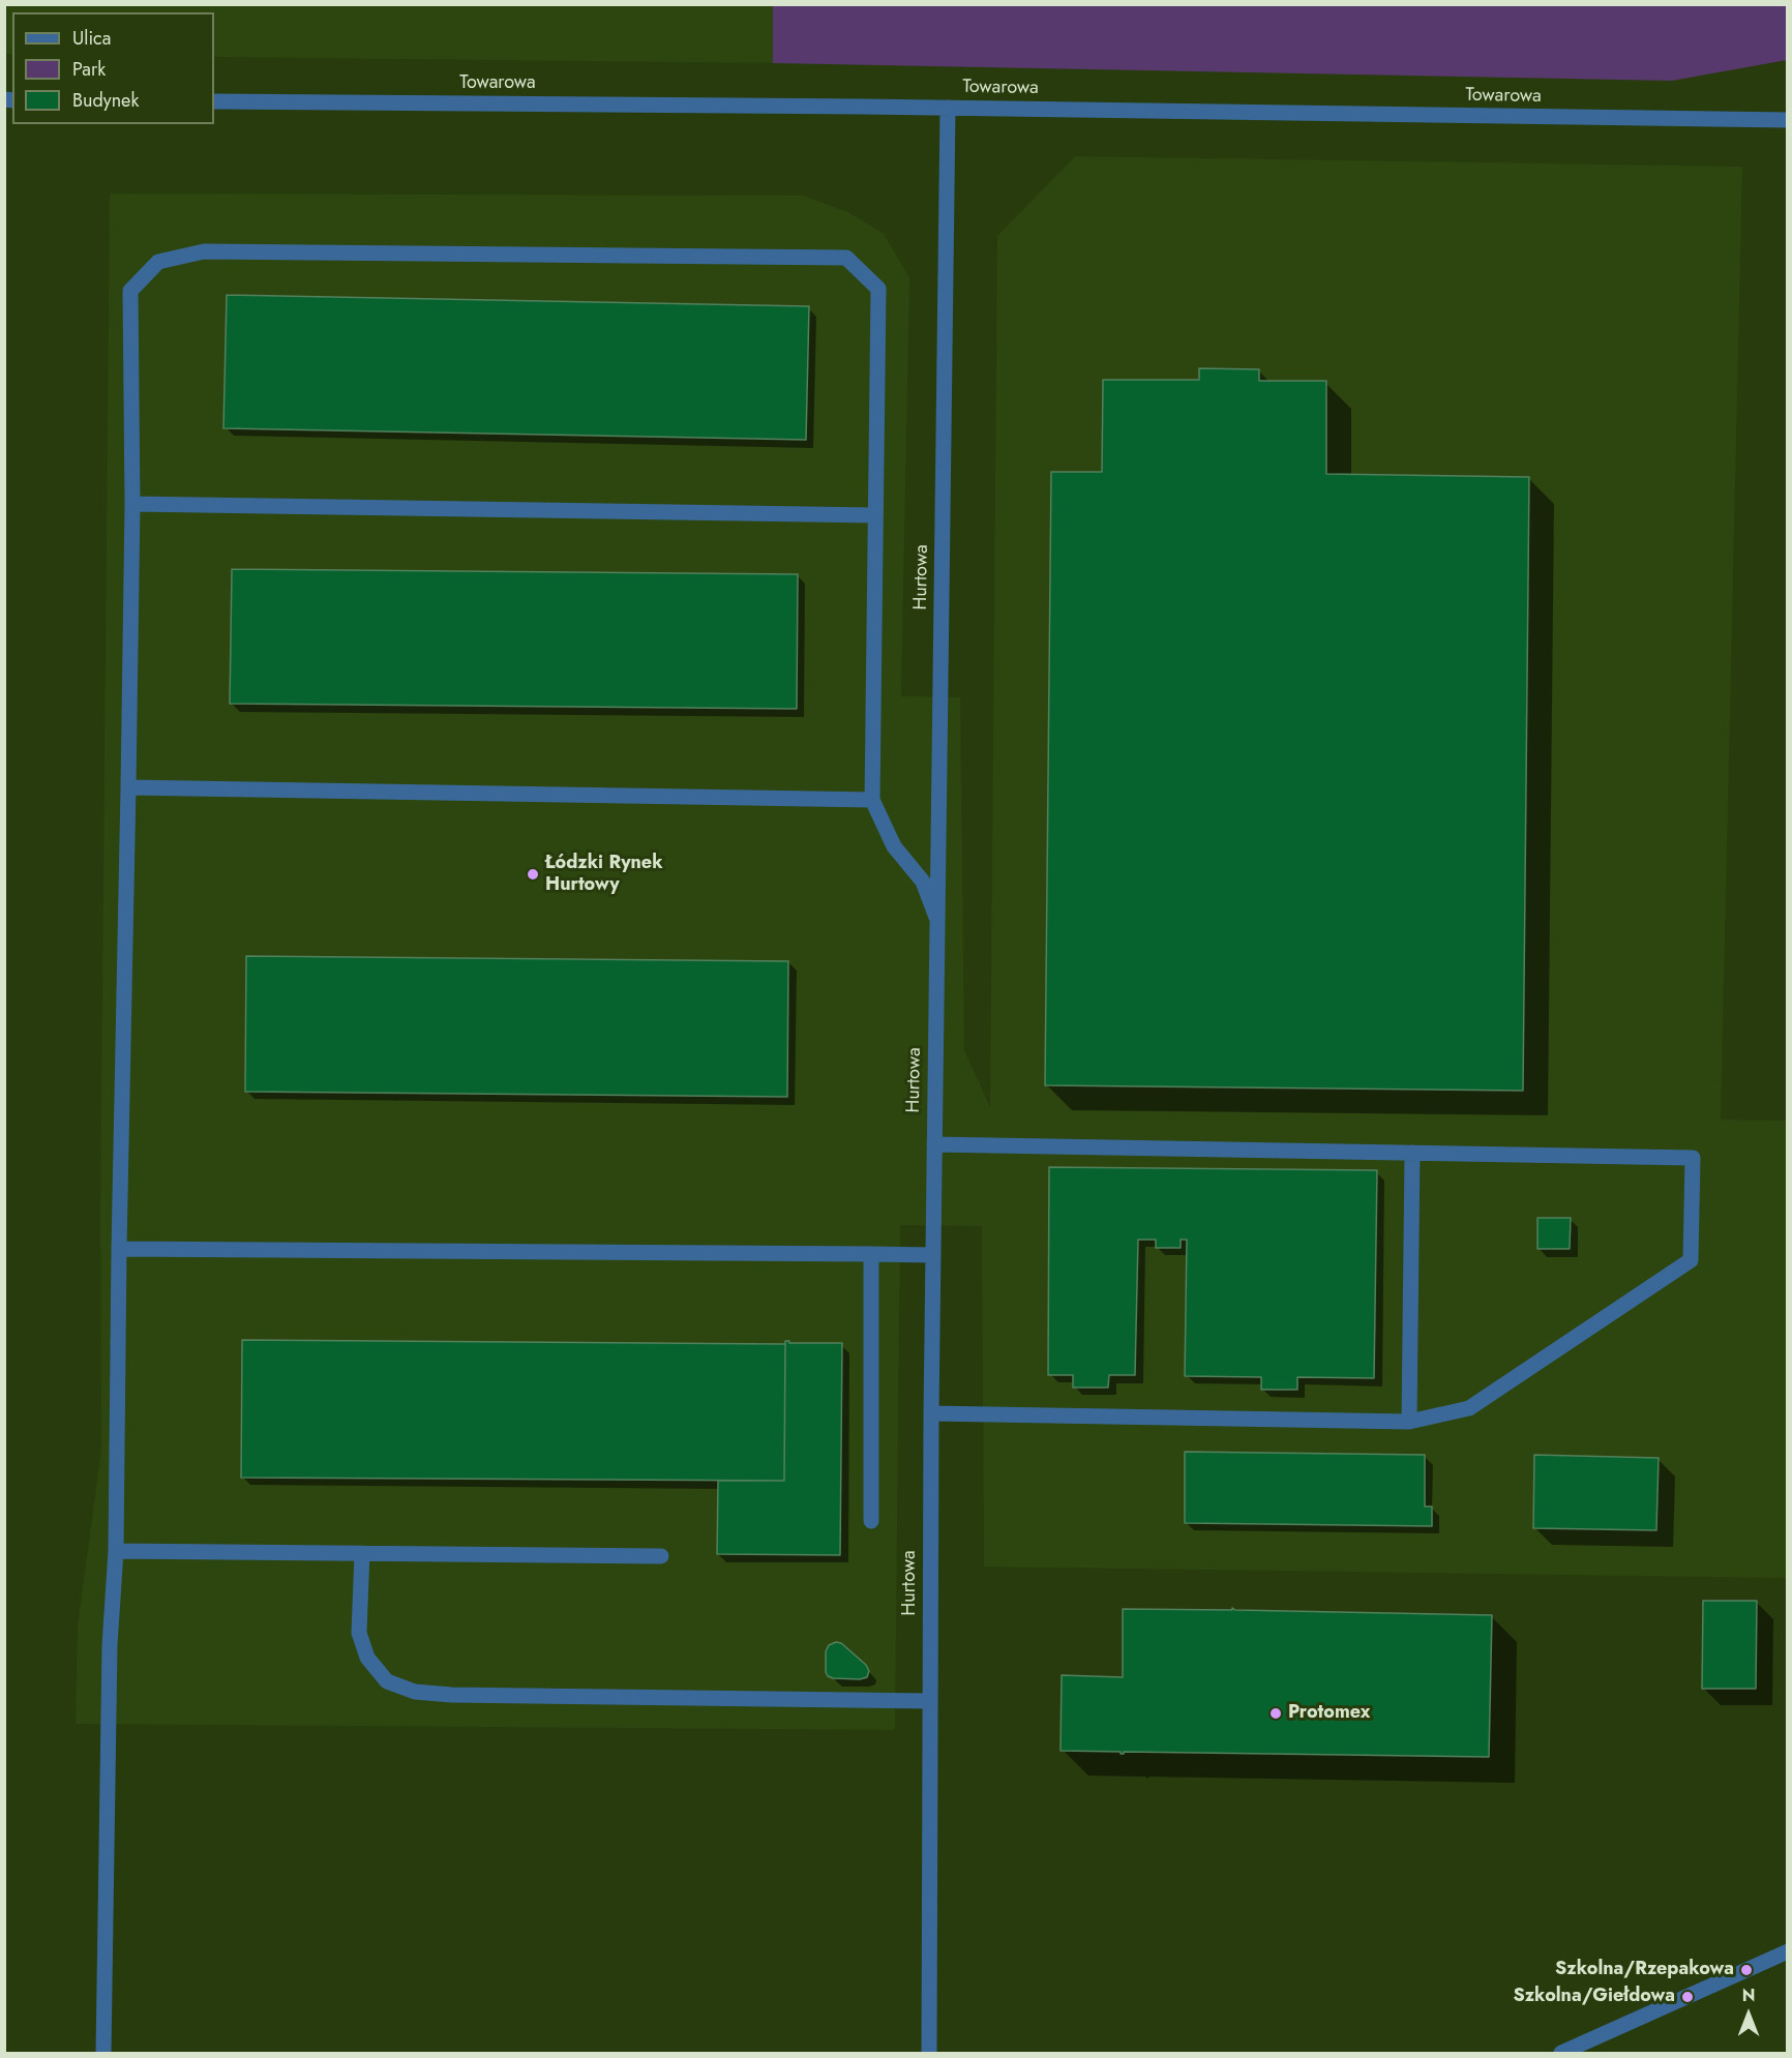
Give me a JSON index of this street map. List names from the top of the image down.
{
  "streets": {
    "street": ["Towarowa", "Hurtowa"]
  },
  "crossings": [
    ["Towarowa", "Hurtowa"]
  ],
  "places": [
    "Łódzki Rynek Hurtowy",
    "Protomex",
    "Szkolna/Rzepakowa",
    "Szkolna/Giełdowa"
  ],
  "legend": ["Ulica", "Park", "Budynek"],
  "north": "top"
}
